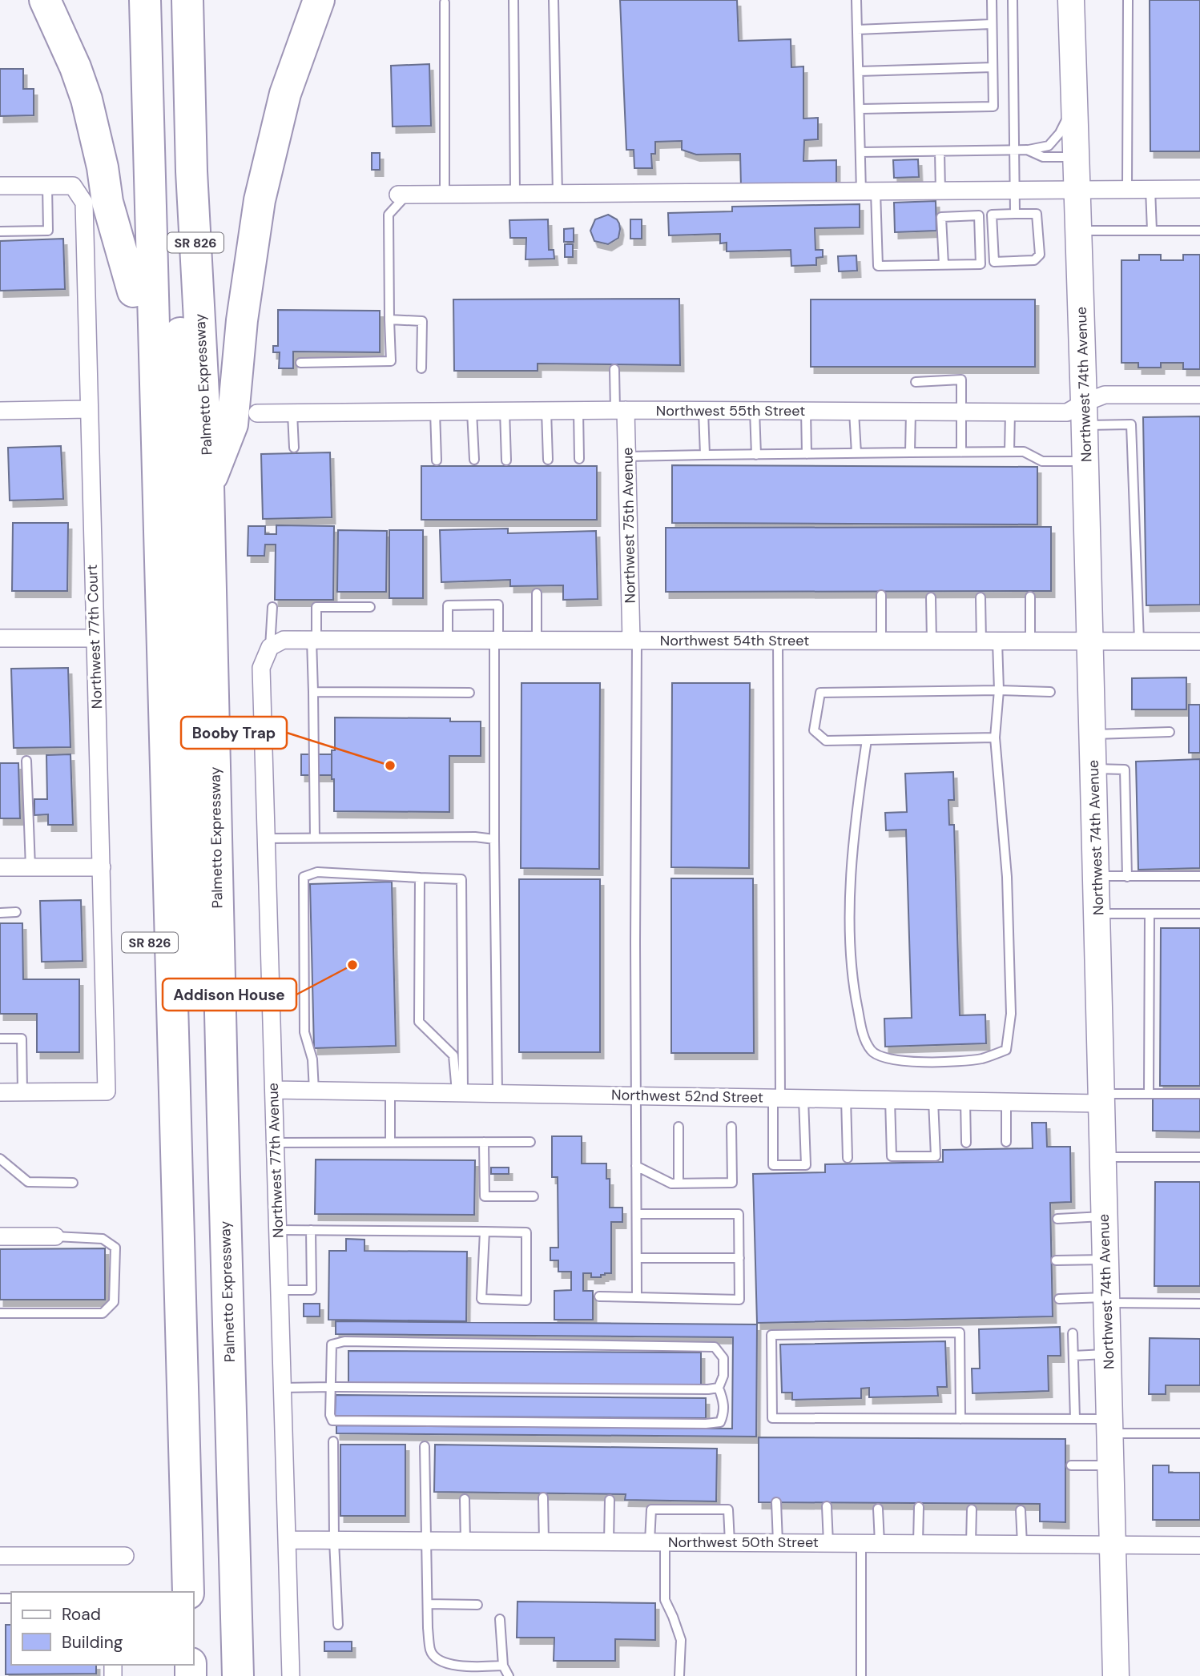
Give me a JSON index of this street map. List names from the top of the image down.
{
  "streets": {
    "highway": ["SR 826", "Palmetto Expressway"],
    "street": [
      "Northwest 74th Avenue",
      "Northwest 55th Street",
      "Northwest 75th Avenue",
      "Northwest 77th Court",
      "Northwest 54th Street",
      "Northwest 52nd Street",
      "Northwest 77th Avenue",
      "Northwest 50th Street"
    ]
  },
  "crossings": [
    ["Northwest 74th Avenue", "Northwest 55th Street"],
    ["Northwest 74th Avenue", "Northwest 54th Street"],
    ["Northwest 74th Avenue", "Northwest 52nd Street"],
    ["Northwest 74th Avenue", "Northwest 50th Street"],
    ["Northwest 55th Street", "Northwest 75th Avenue"],
    ["Northwest 75th Avenue", "Northwest 54th Street"],
    ["Northwest 54th Street", "Northwest 77th Avenue"],
    ["Northwest 52nd Street", "Northwest 77th Avenue"],
    ["Northwest 77th Avenue", "Northwest 50th Street"]
  ],
  "places": ["Booby Trap", "Addison House"],
  "legend": ["Road", "Building"]
}
